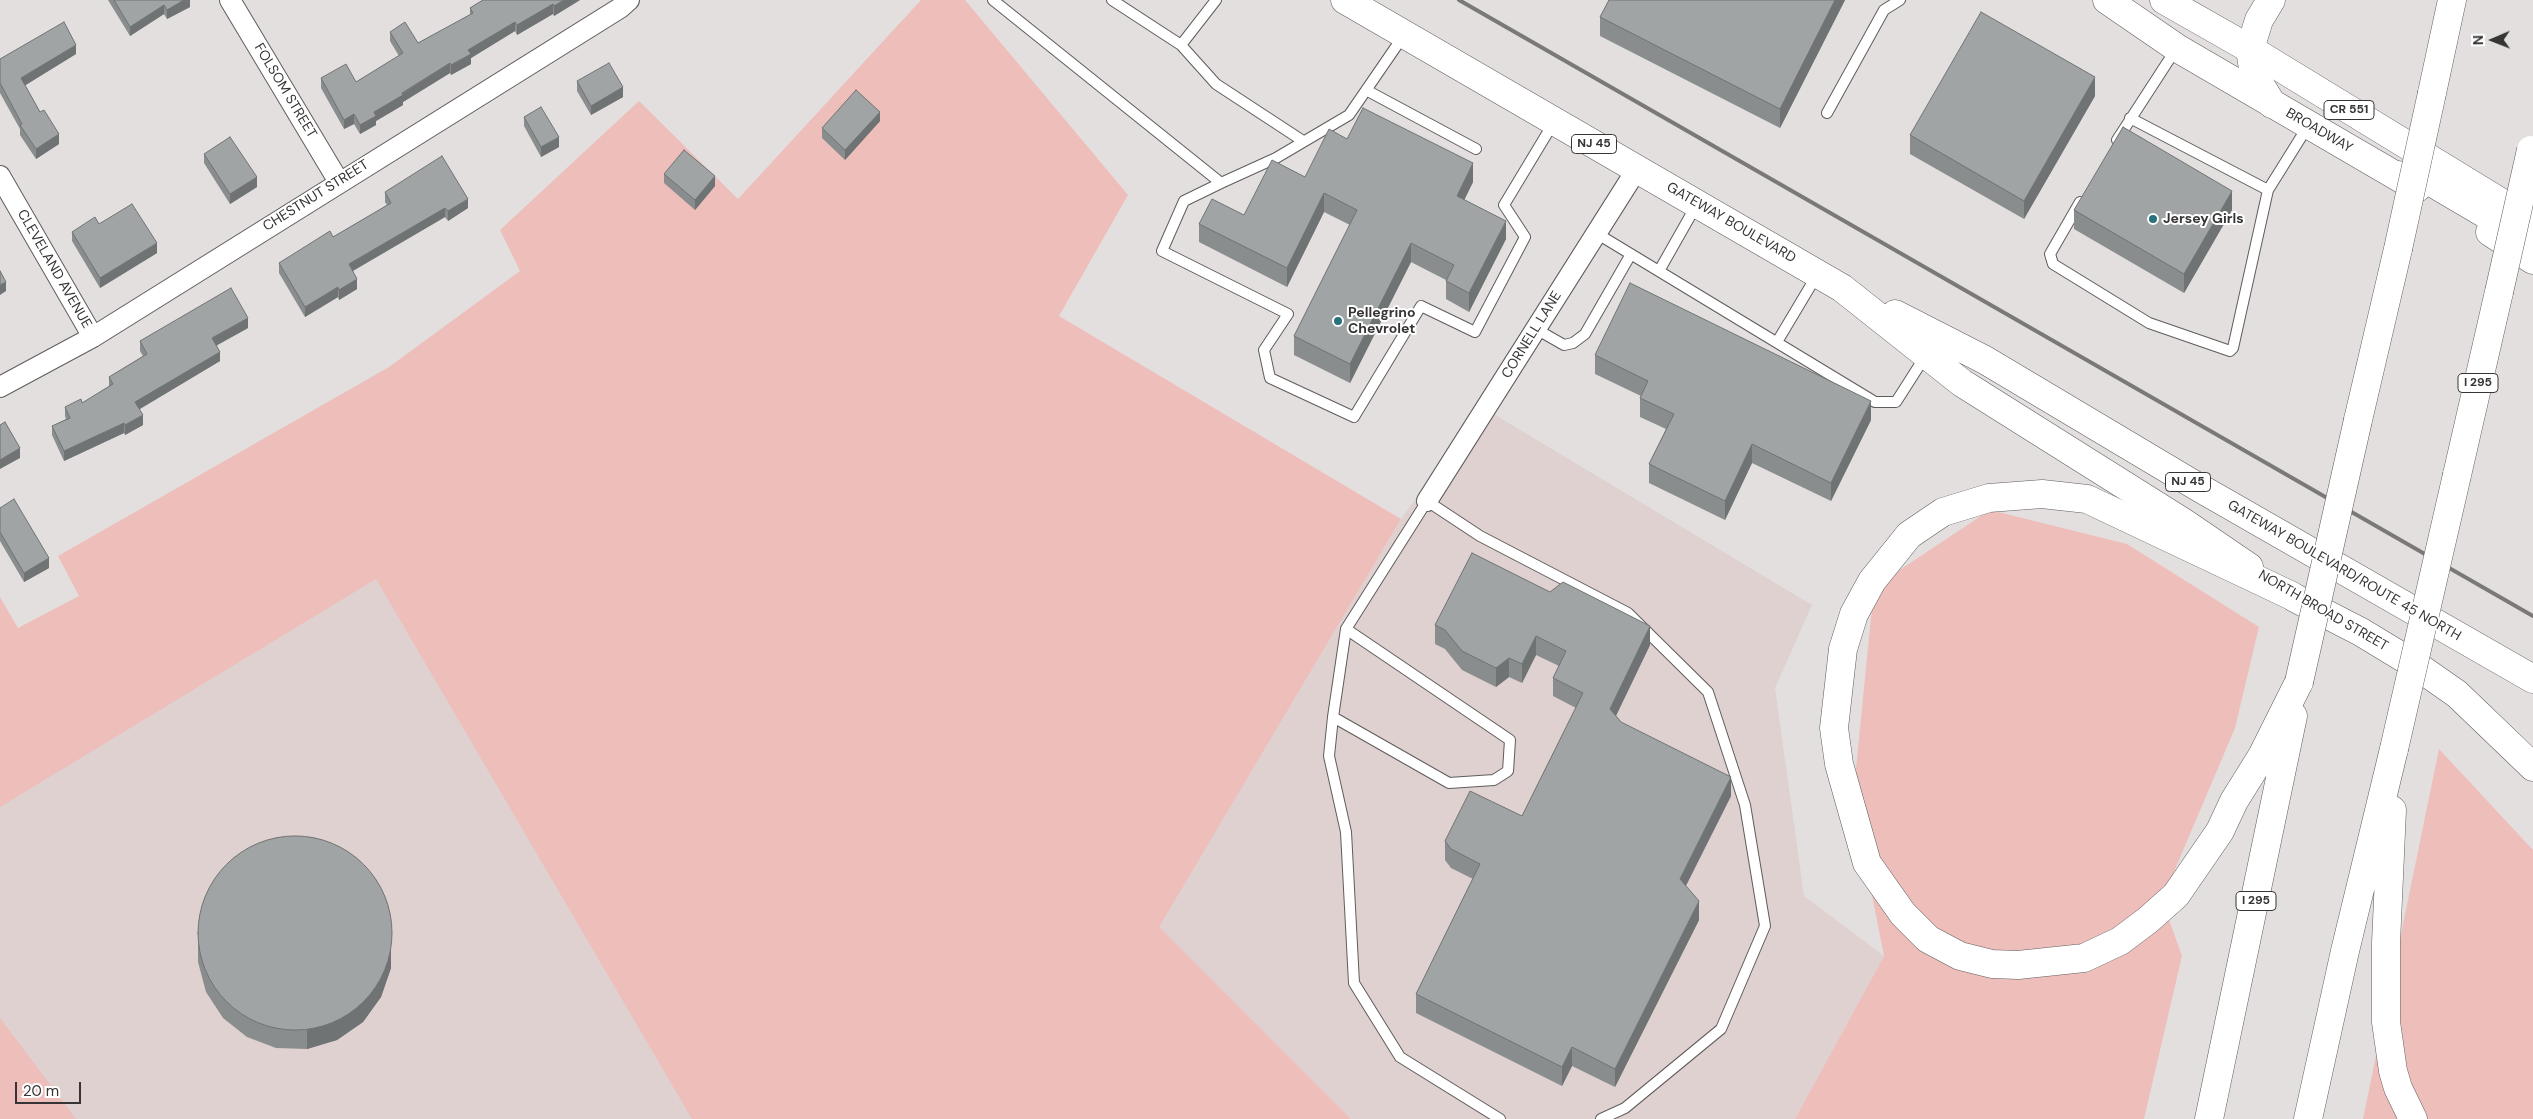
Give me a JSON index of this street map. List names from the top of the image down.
{
  "streets": {
    "main road": [
      "CR 551",
      "BROADWAY",
      "NJ 45",
      "GATEWAY BOULEVARD",
      "I 295",
      "GATEWAY BOULEVARD/ROUTE 45 NORTH",
      "NORTH BROAD STREET"
    ],
    "street": [
      "FOLSOM STREET",
      "CHESTNUT STREET",
      "CLEVELAND AVENUE",
      "CORNELL LANE"
    ]
  },
  "crossings": [
    ["FOLSOM STREET", "CHESTNUT STREET"],
    ["CHESTNUT STREET", "CLEVELAND AVENUE"],
    ["GATEWAY BOULEVARD", "CORNELL LANE"],
    ["GATEWAY BOULEVARD", "GATEWAY BOULEVARD/ROUTE 45 NORTH"],
    ["GATEWAY BOULEVARD", "NORTH BROAD STREET"]
  ],
  "places": ["Jersey Girls", "Pellegrino Chevrolet"],
  "scale_bar": "20 m",
  "north": "left"
}
